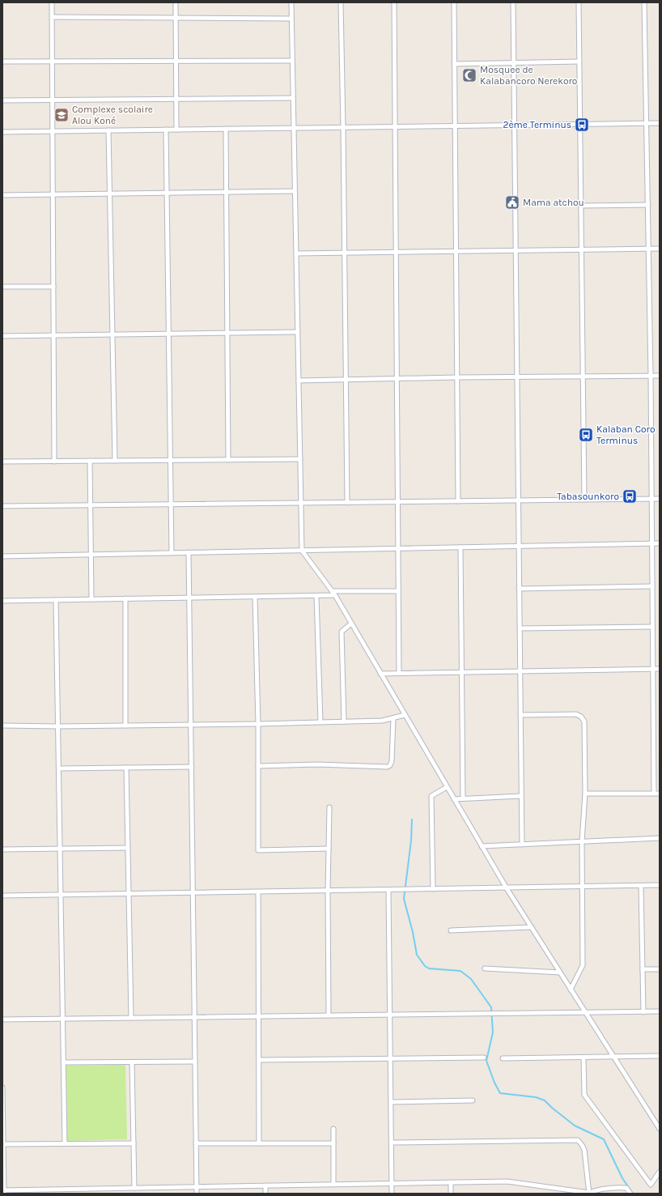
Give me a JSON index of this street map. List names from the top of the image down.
{
  "places": {
    "mosque": ["Mosquee de Kalabancoro Nerekoro"],
    "school or university": ["Complexe scolaire Alou Koné"],
    "bus stop": ["2ème Terminus", "Kalaban Coro Terminus", "Tabasounkoro"],
    "public building": ["Mama atchou"]
  }
}
